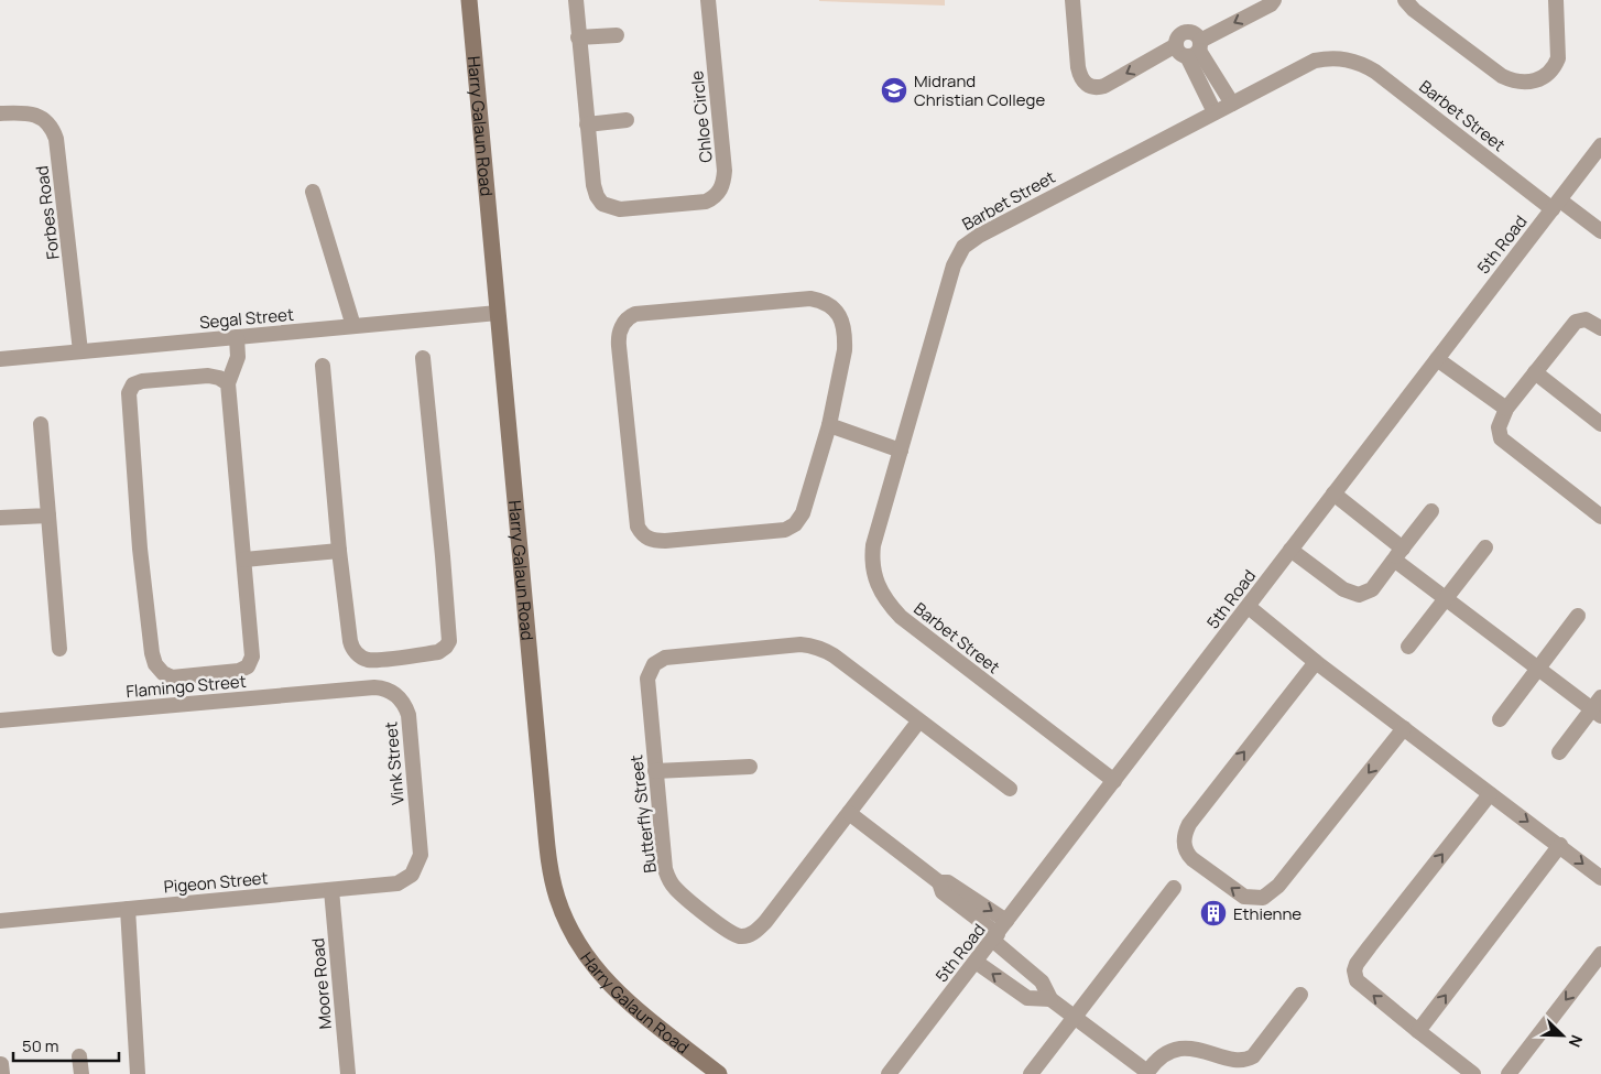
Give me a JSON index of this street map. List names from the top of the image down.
{
  "streets": {
    "main road": ["Harry Galaun Road"],
    "street": [
      "Barbet Street",
      "Chloe Circle",
      "Forbes Road",
      "5th Road",
      "Segal Street",
      "Flamingo Street",
      "Vink Street",
      "Butterfly Street",
      "Pigeon Street",
      "Moore Road"
    ]
  },
  "crossings": [
    ["Barbet Street", "5th Road"],
    ["Harry Galaun Road", "Segal Street"],
    ["Forbes Road", "Segal Street"],
    ["Flamingo Street", "Vink Street"],
    ["Vink Street", "Pigeon Street"],
    ["Pigeon Street", "Moore Road"]
  ],
  "places": {
    "school or university": ["Midrand Christian College"],
    "building": ["Ethienne"]
  },
  "scale_bar": "50 m",
  "north": "bottom right"
}
